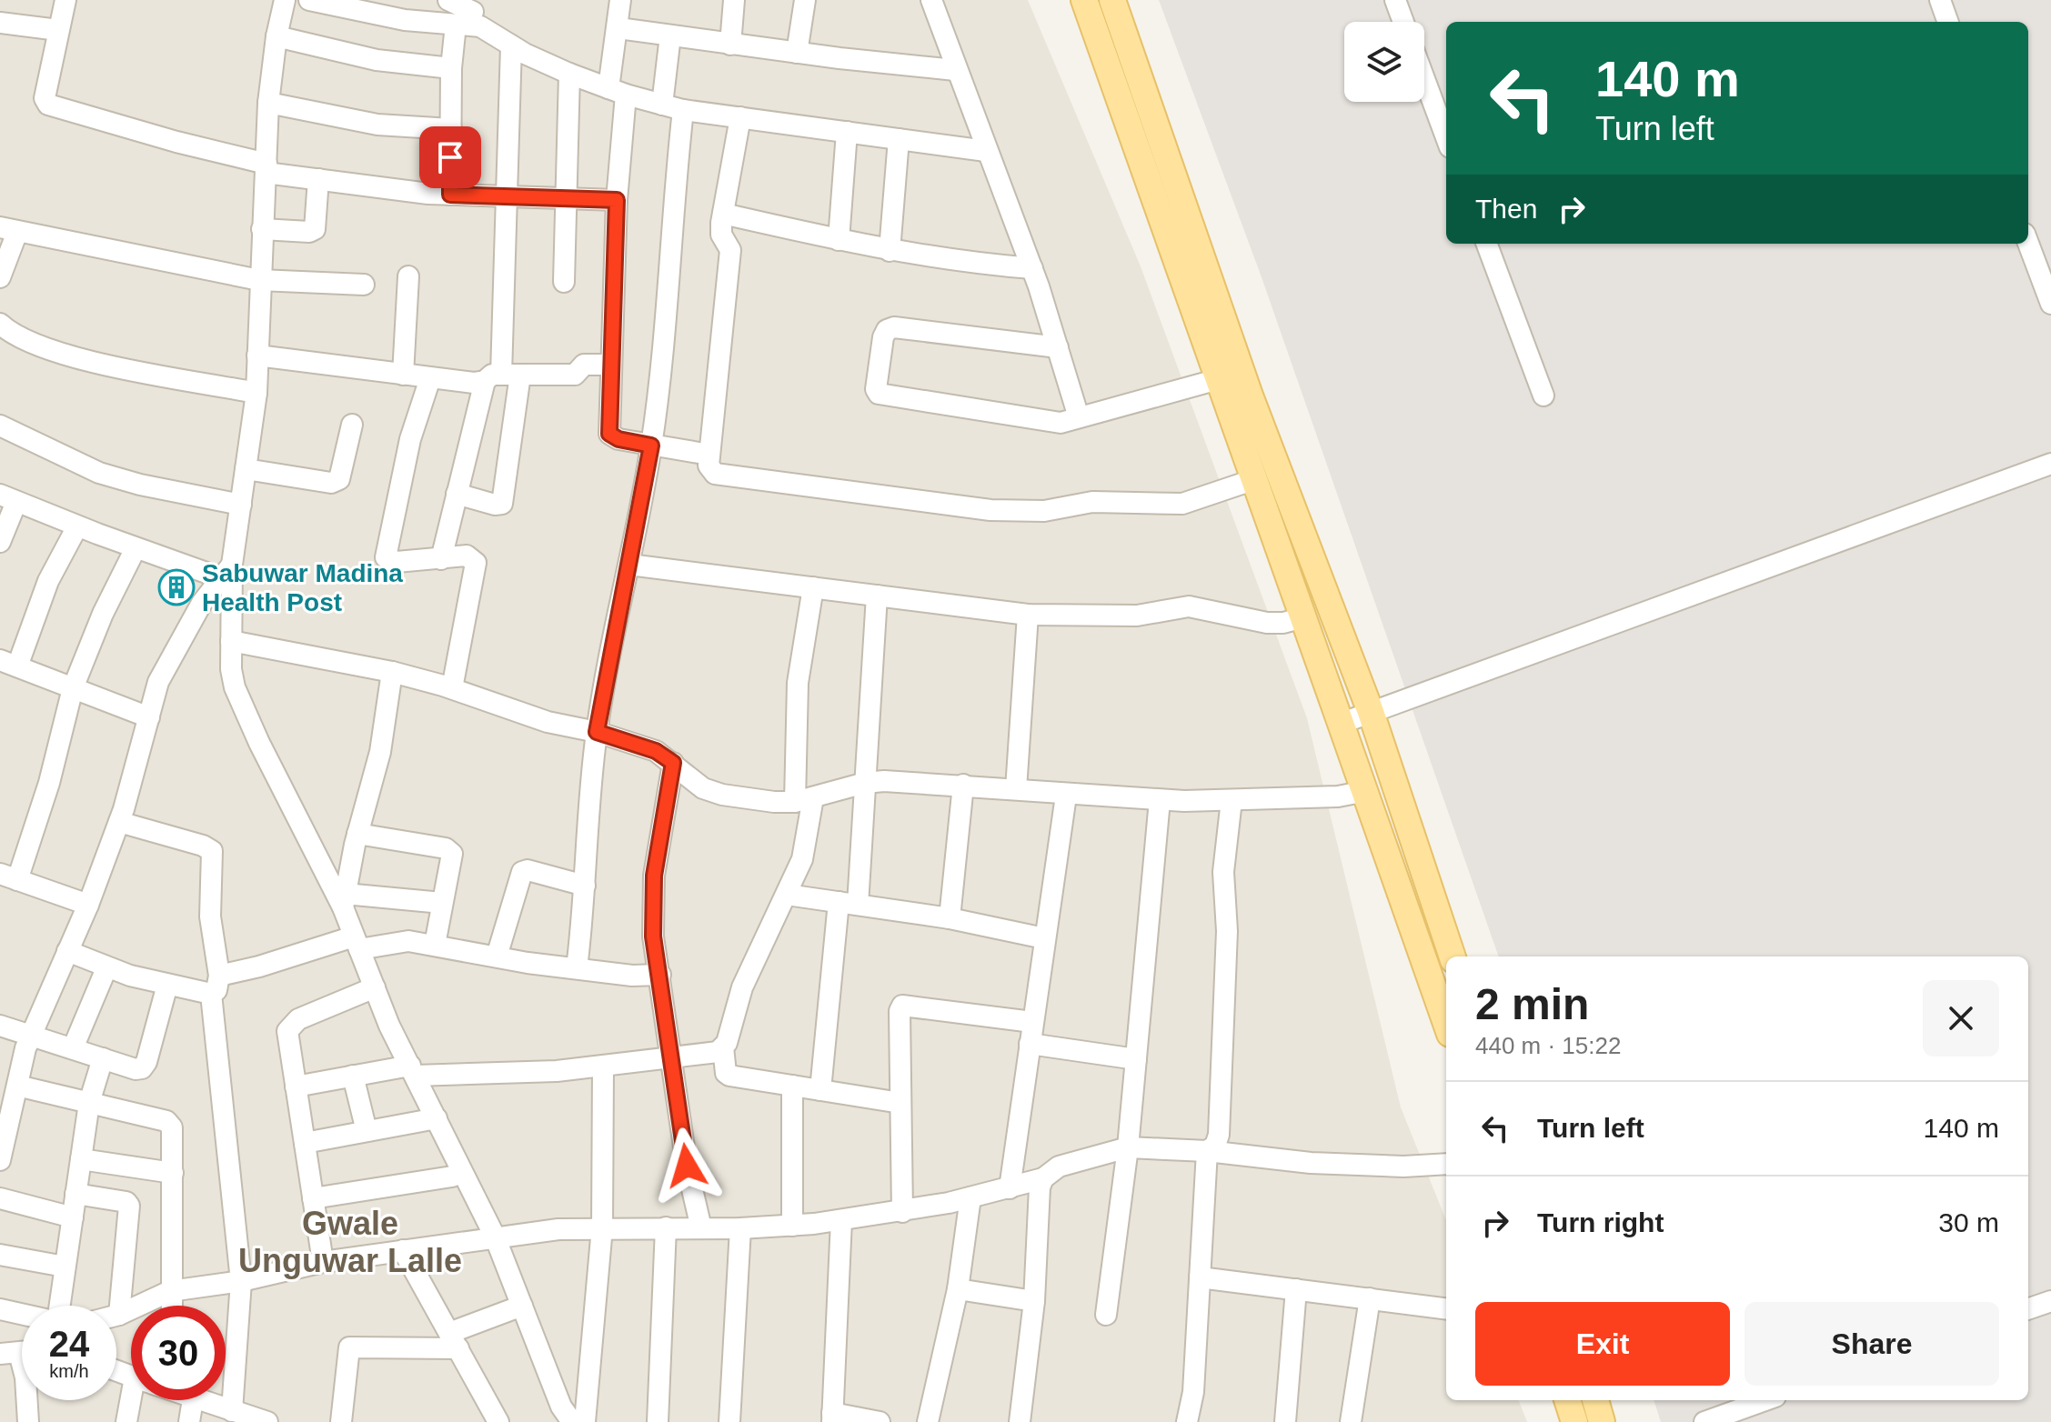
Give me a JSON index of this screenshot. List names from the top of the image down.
{
  "districts": ["Gwale Unguwar Lalle"],
  "places": {
    "building": ["Sabuwar Madina Health Post"]
  },
  "page": {
    "turn": ["140 m", "Turn left"],
    "then": "Then",
    "heading": ["2 min", "440 m · 15:22"],
    "list": [
      {
        "name": "Turn left",
        "value": "140 m"
      },
      {
        "name": "Turn right",
        "value": "30 m"
      }
    ],
    "buttons": ["Exit", "Share"],
    "speed": "24 km/h",
    "limit": "30"
  }
}
